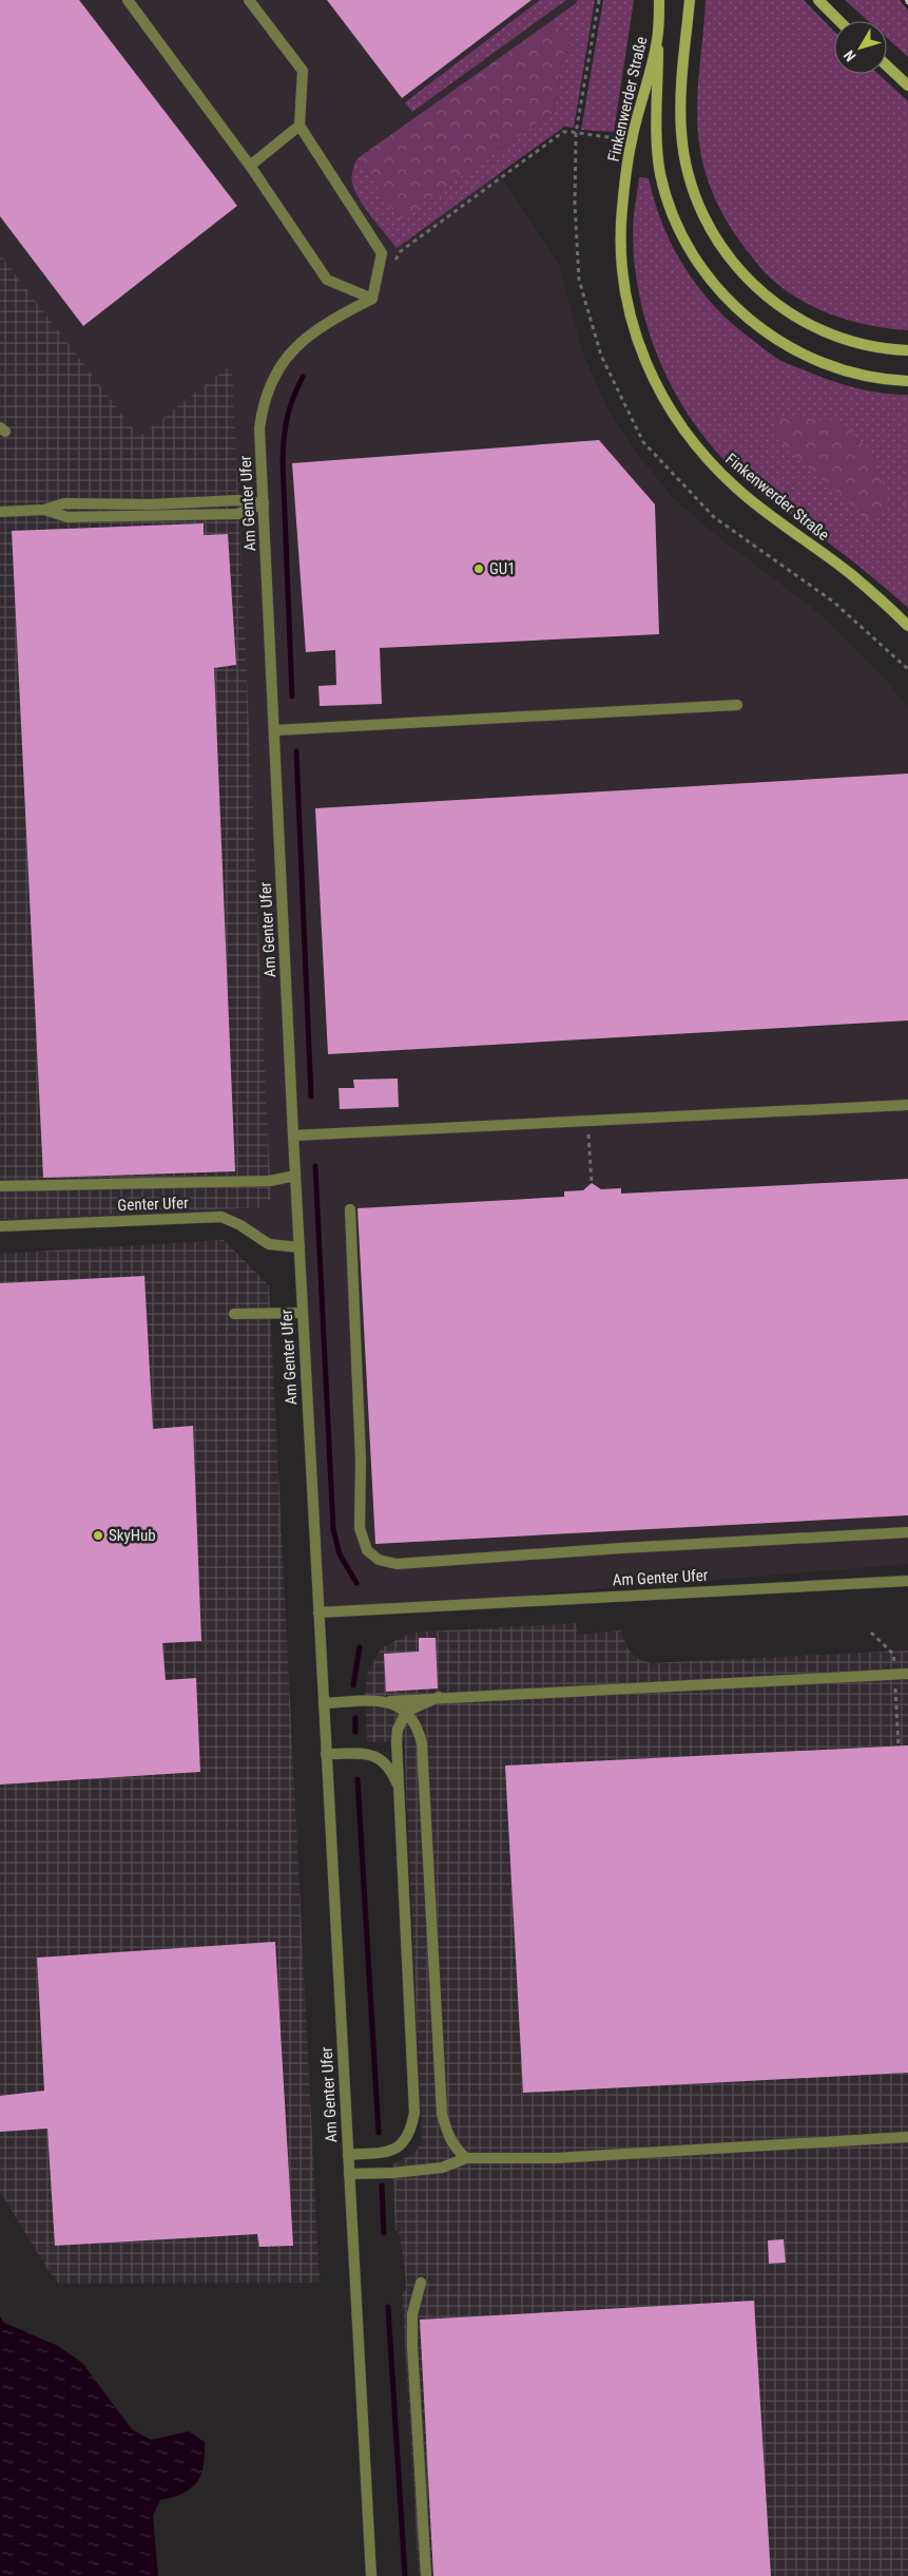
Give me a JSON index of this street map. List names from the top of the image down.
{
  "streets": {
    "main road": ["Finkenwerder Straße"],
    "street": ["Am Genter Ufer", "Genter Ufer"]
  },
  "crossings": [
    ["Am Genter Ufer", "Genter Ufer"]
  ],
  "places": ["GU1", "SkyHub"],
  "north": "bottom left"
}
